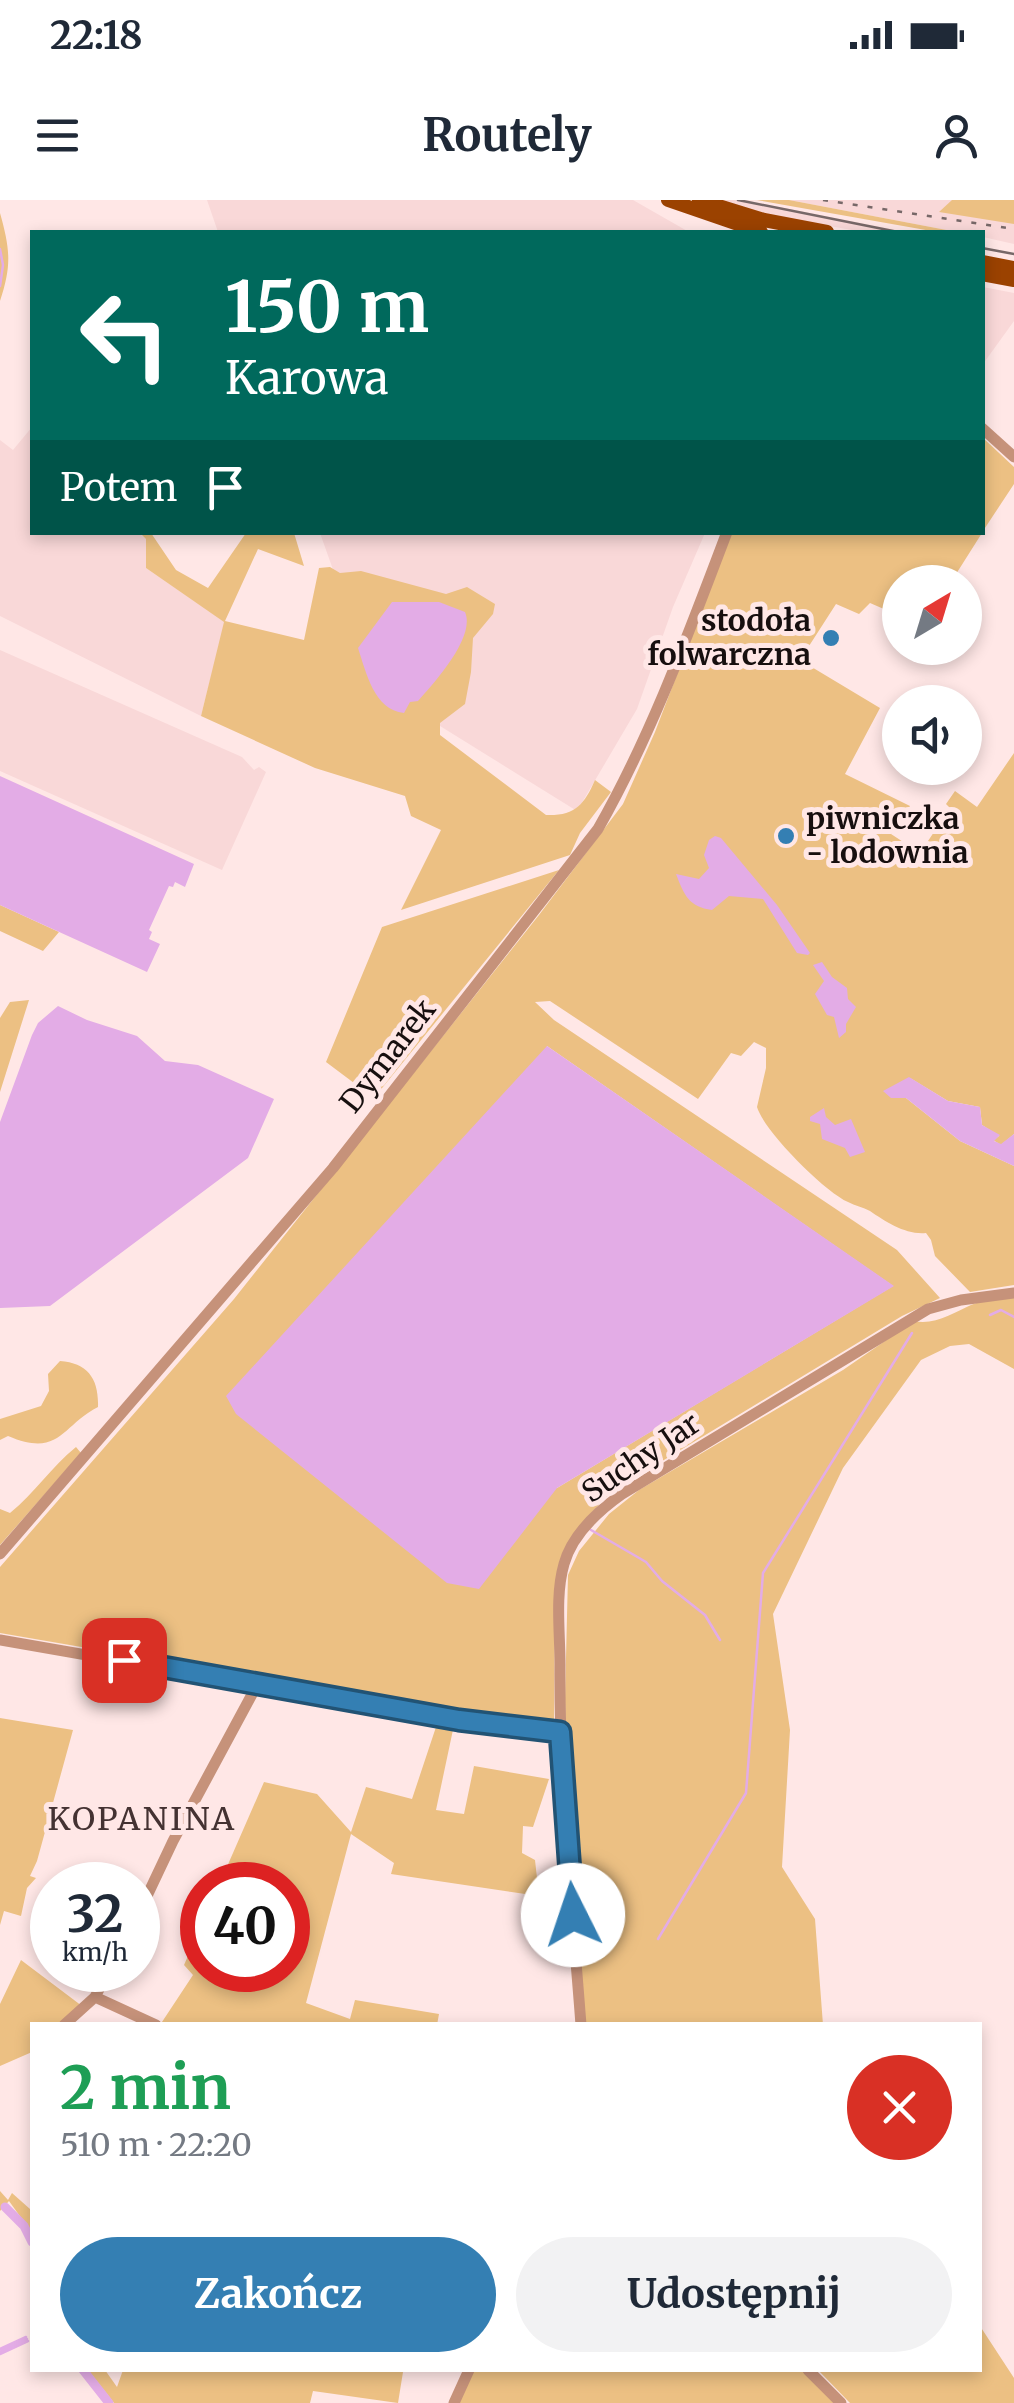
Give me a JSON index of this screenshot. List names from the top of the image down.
{
  "streets": {
    "street": ["Dymarek", "Suchy Jar"]
  },
  "districts": ["KOPANINA"],
  "places": ["stodoła folwarczna", "piwniczka - lodownia"],
  "north": "top right",
  "page": {
    "status": "22:18",
    "header": "Routely",
    "turn": ["150 m", "Karowa"],
    "then": "Potem",
    "speed": "32 km/h",
    "limit": "40",
    "heading": ["2 min", "510 m · 22:20"],
    "buttons": ["Zakończ", "Udostępnij"]
  }
}
